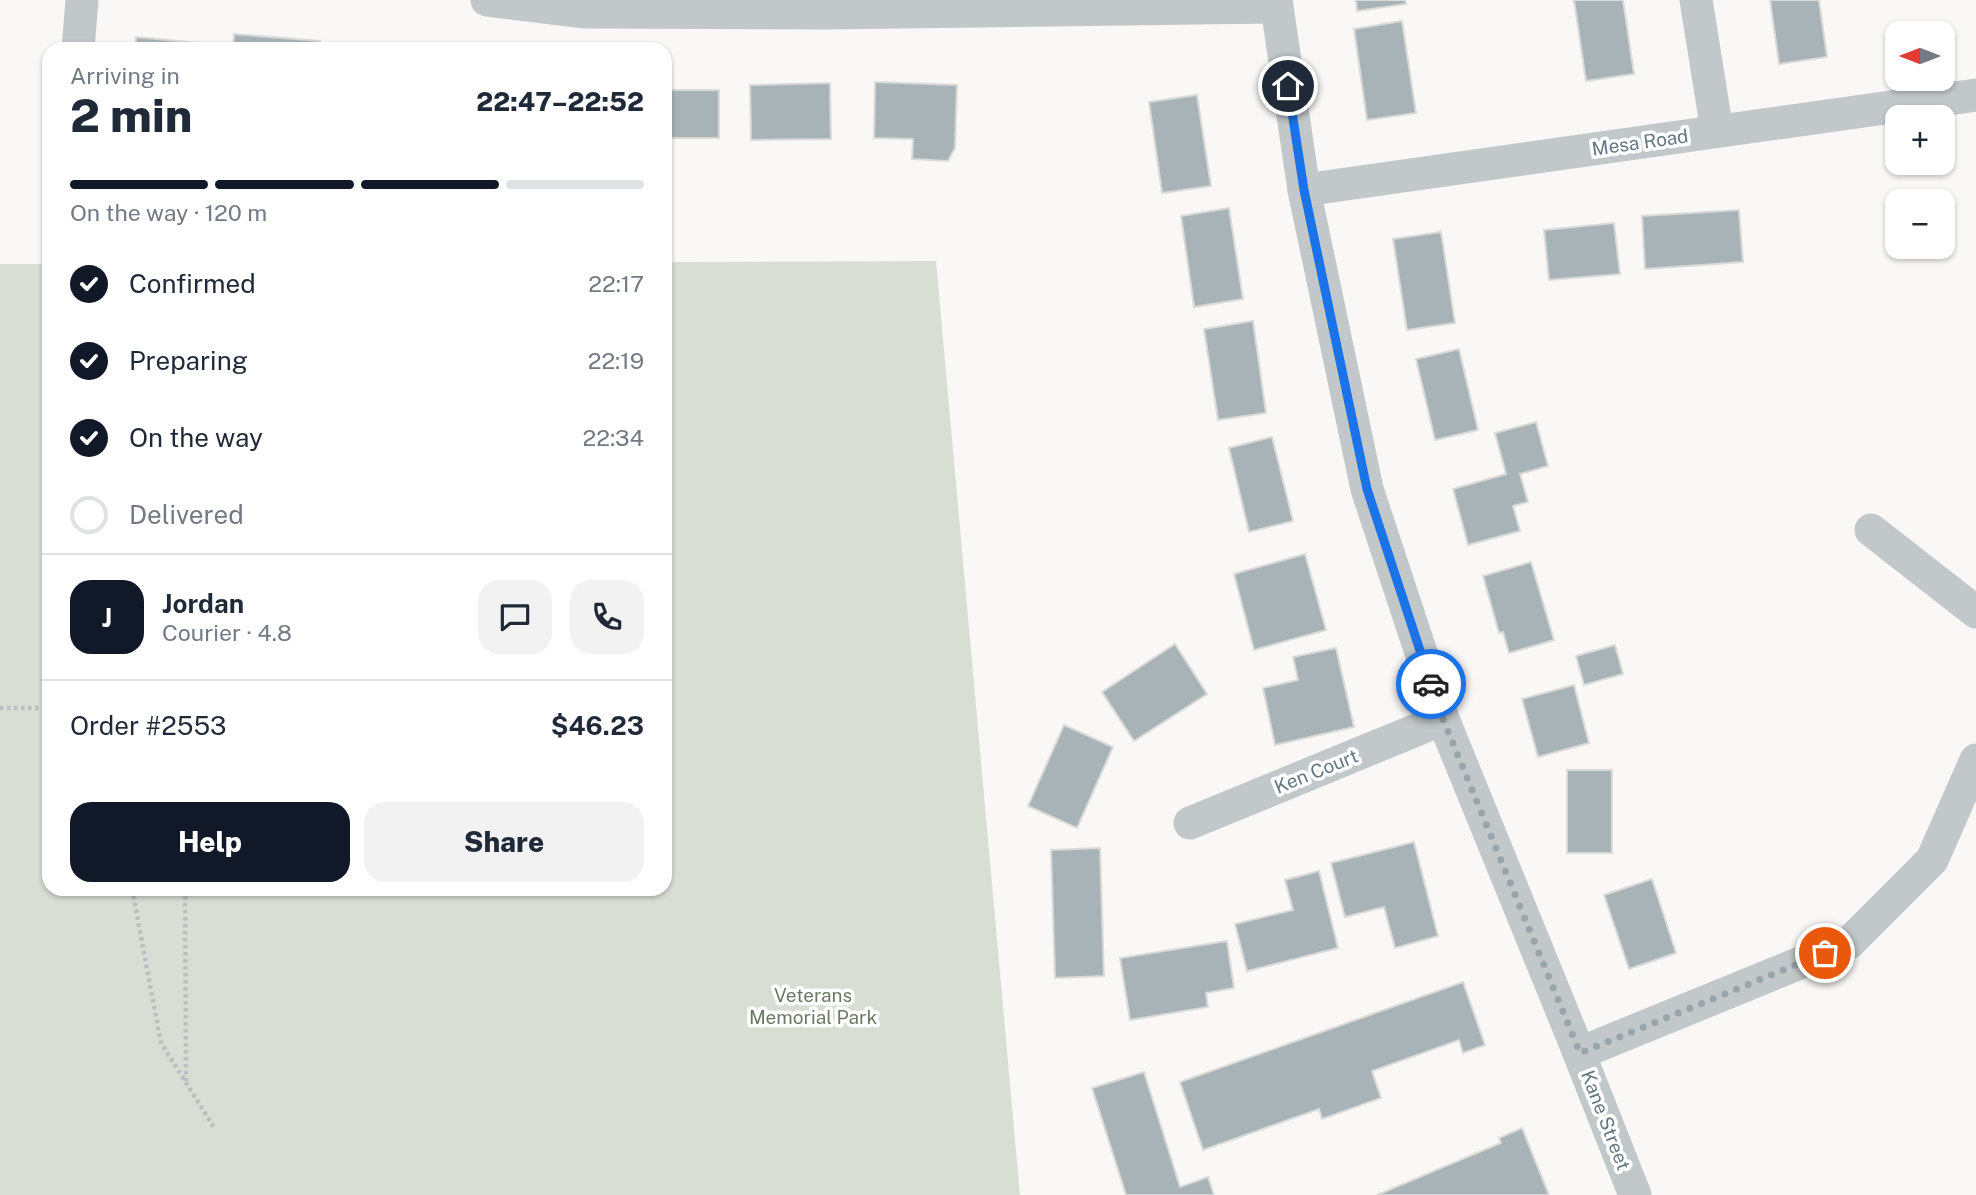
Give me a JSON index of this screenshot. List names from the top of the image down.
{
  "streets": {
    "street": ["Mesa Road", "Ken Court", "Kane Street"]
  },
  "crossings": [
    ["Mesa Road", "Kane Street"],
    ["Ken Court", "Kane Street"]
  ],
  "parks": ["Veterans Memorial Park"],
  "north": "left",
  "page": {
    "map_buttons": ["+", "−"],
    "heading": ["2 min", "Arriving in", "22:47–22:52"],
    "panel": [
      "Jordan",
      "Courier · 4.8",
      "Order #2553",
      "$46.23"
    ],
    "bar": "On the way · 120 m",
    "list": [
      ["Confirmed", "22:17"],
      ["Preparing", "22:19"],
      ["On the way", "22:34"],
      "Delivered"
    ],
    "round": "J",
    "buttons": ["Help", "Share"]
  }
}
